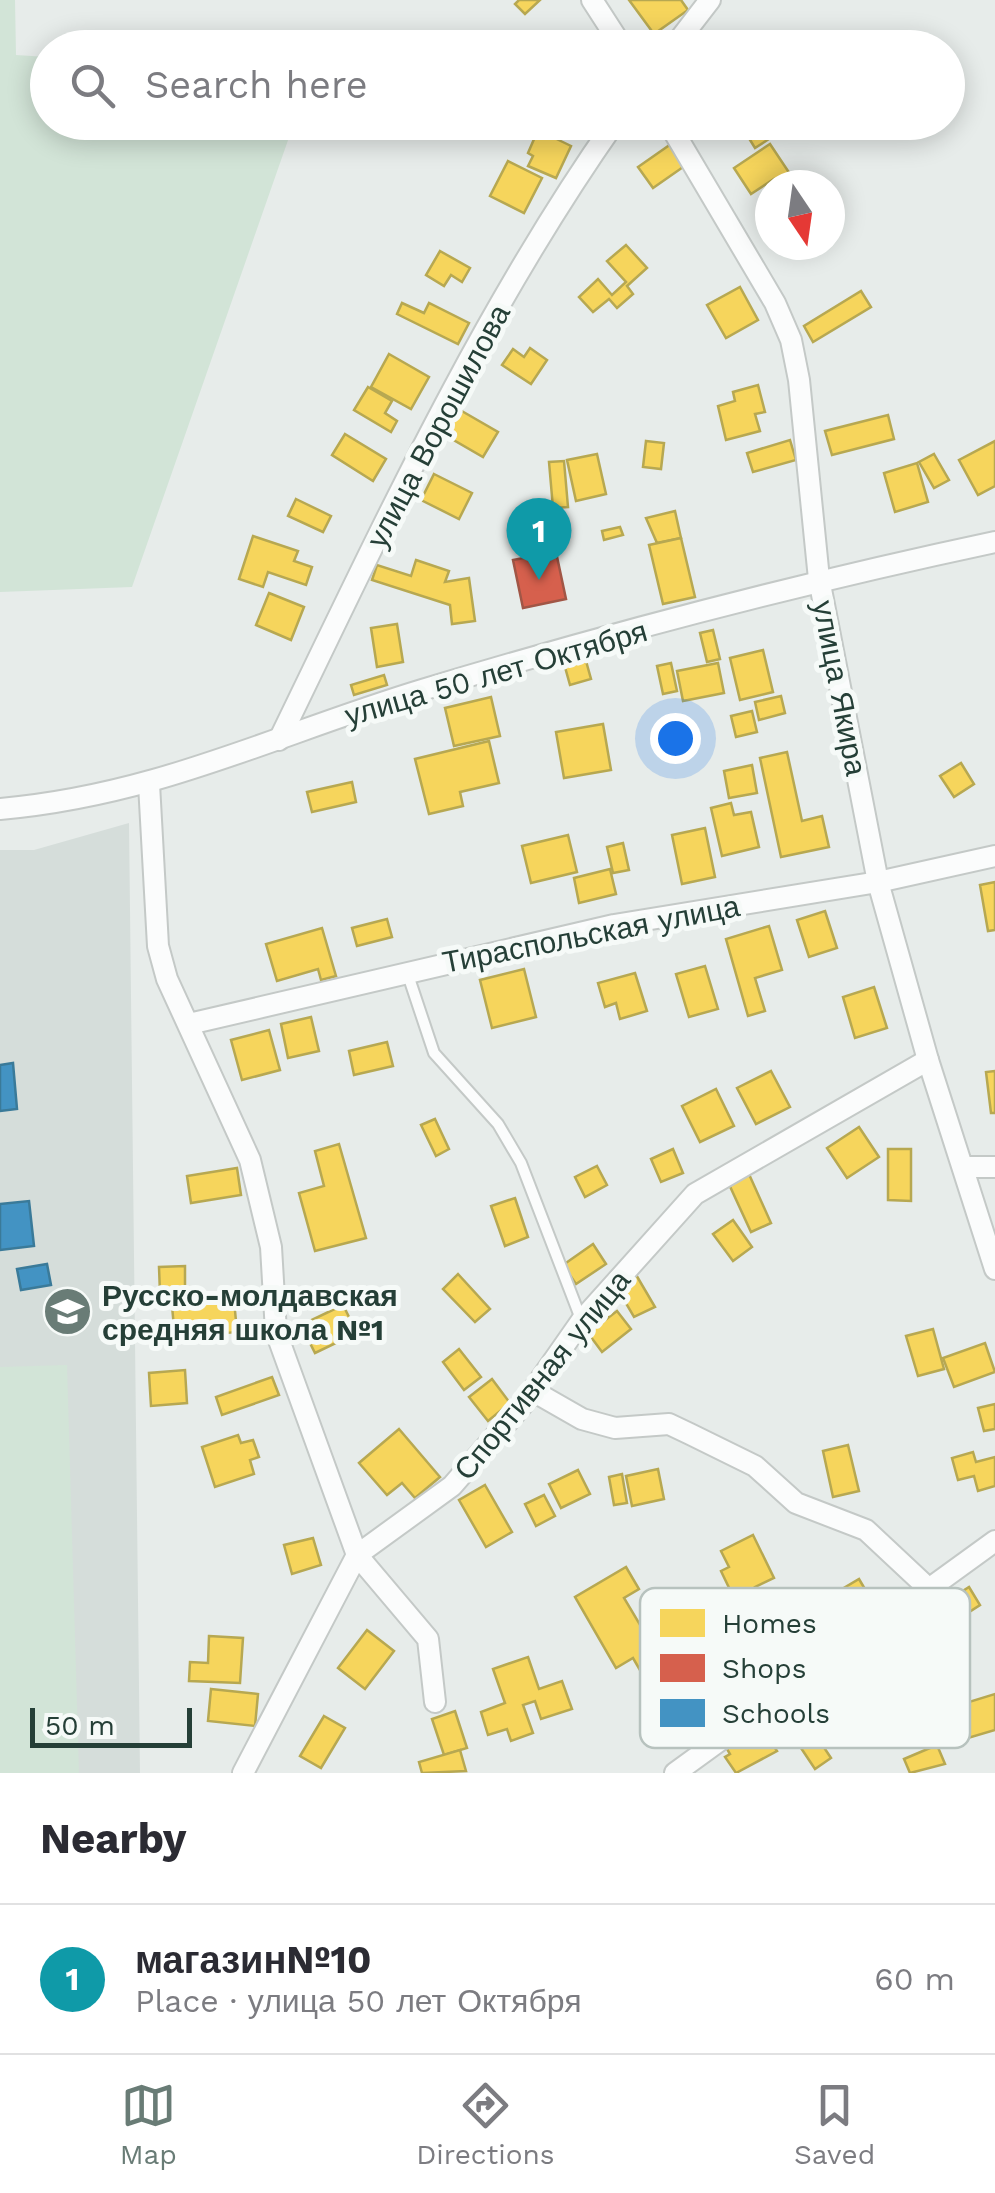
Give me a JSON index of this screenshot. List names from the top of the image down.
{
  "streets": {
    "street": [
      "улица Ворошилова",
      "улица 50 лет Октября",
      "улица Якира",
      "Тираспольская улица",
      "Спортивная улица"
    ]
  },
  "crossings": [
    ["улица Ворошилова", "улица 50 лет Октября"],
    ["улица 50 лет Октября", "улица Якира"],
    ["улица Якира", "Тираспольская улица"],
    ["улица Якира", "Спортивная улица"]
  ],
  "places": {
    "school or university": ["Русско-молдавская средняя школа №1"]
  },
  "legend": ["Homes", "Shops", "Schools"],
  "scale_bar": "50 m",
  "north": "bottom",
  "page": {
    "search": "Search here",
    "pins": "1",
    "scale": "50 m",
    "heading": "Nearby",
    "list": [
      {
        "mark": "1",
        "name": "магазин№10",
        "note": "Place · улица 50 лет Октября",
        "value": "60 m"
      }
    ],
    "nav": ["Map", "Directions", "Saved"]
  }
}
